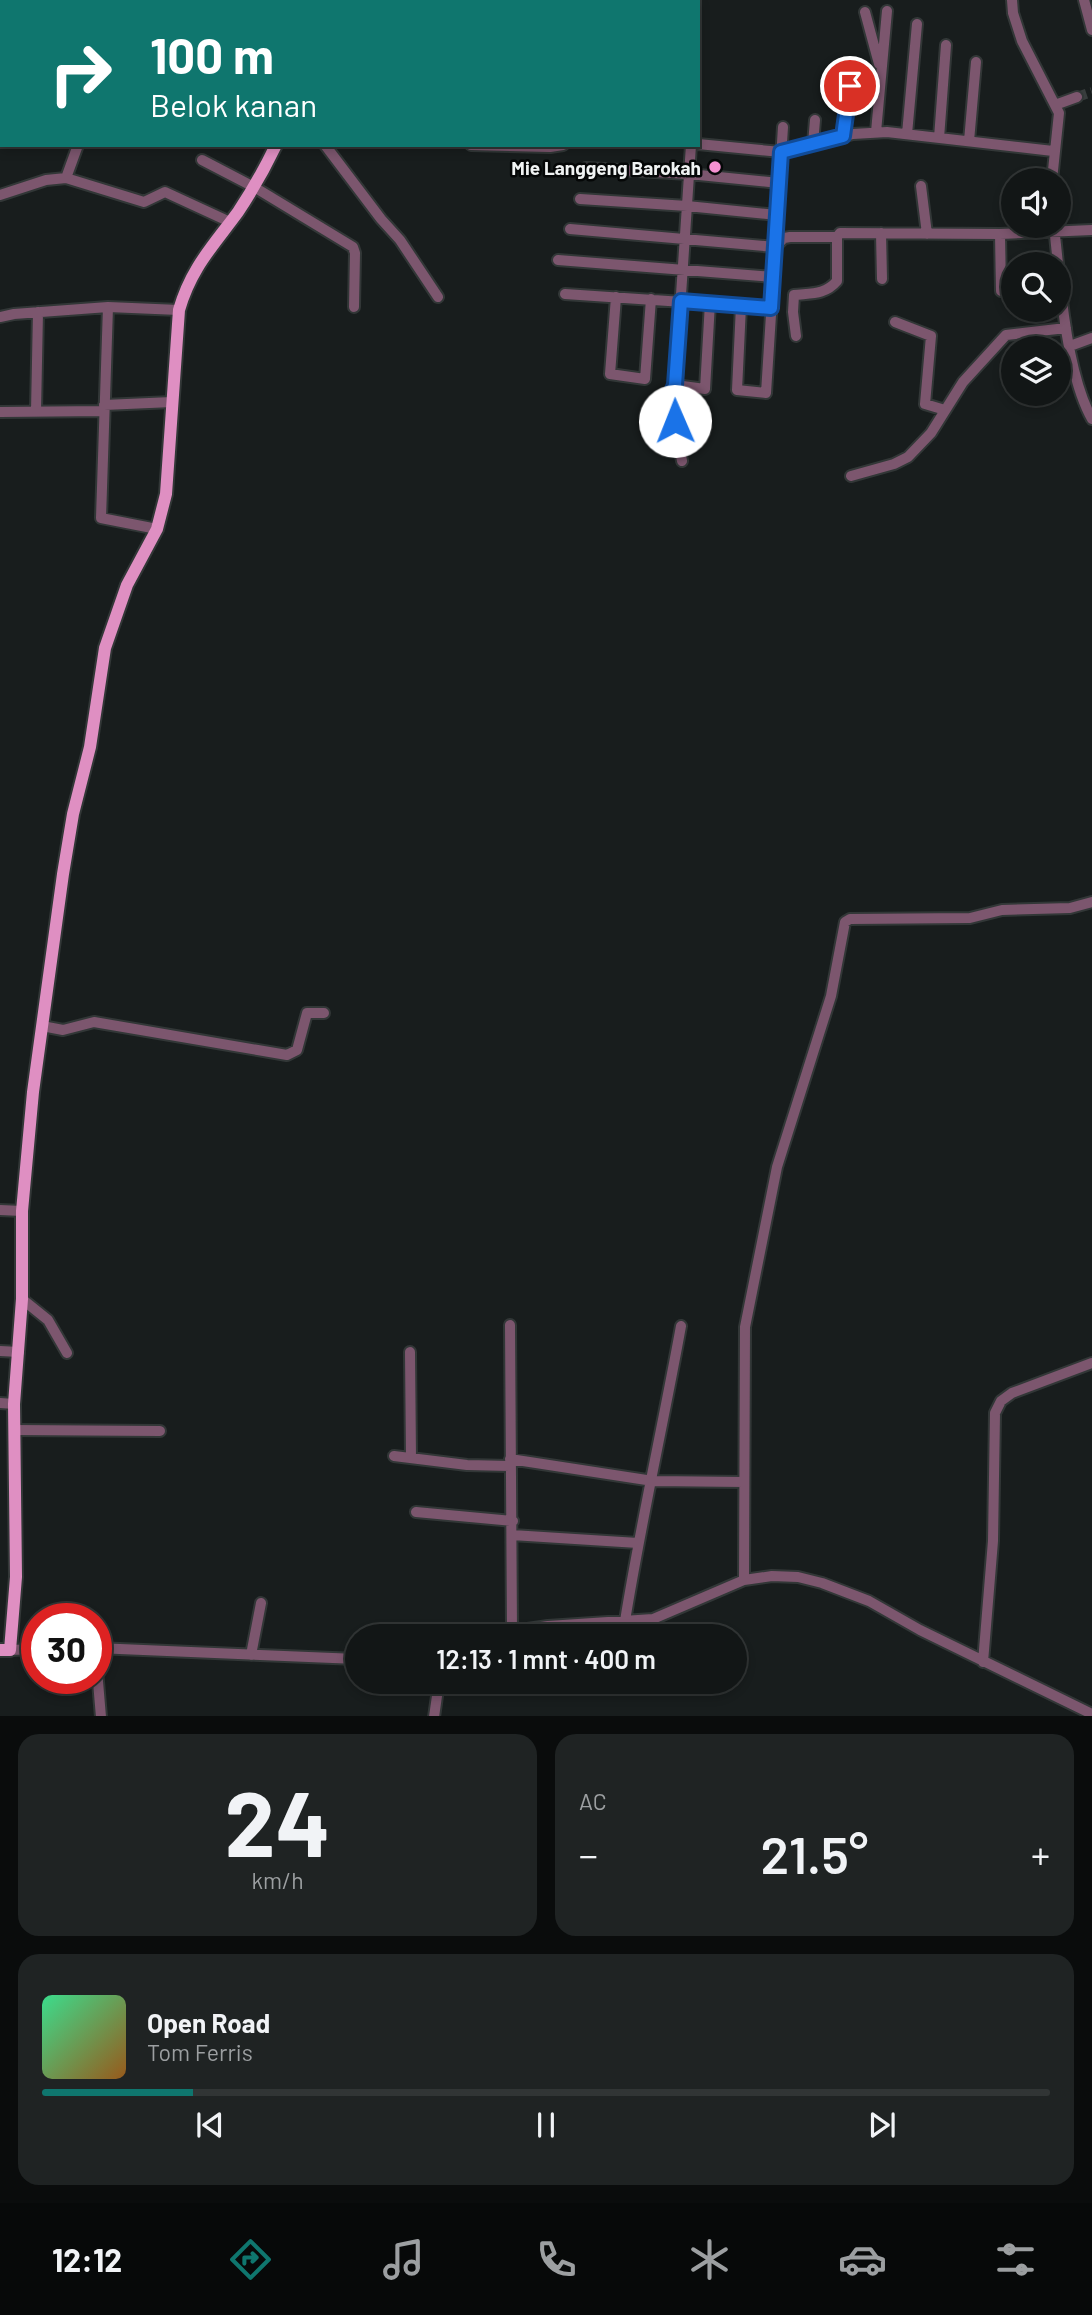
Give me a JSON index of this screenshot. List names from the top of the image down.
{
  "places": ["Mie Langgeng Barokah"],
  "page": {
    "turn": ["100 m", "Belok kanan"],
    "limit": "30",
    "trip": "12:13 · 1 mnt · 400 m",
    "tile": [
      ["24", "km/h"],
      "AC"
    ],
    "heat": ["−", "21.5°", "+"],
    "song": ["Open Road", "Tom Ferris"],
    "tabs": "12:12"
  }
}
